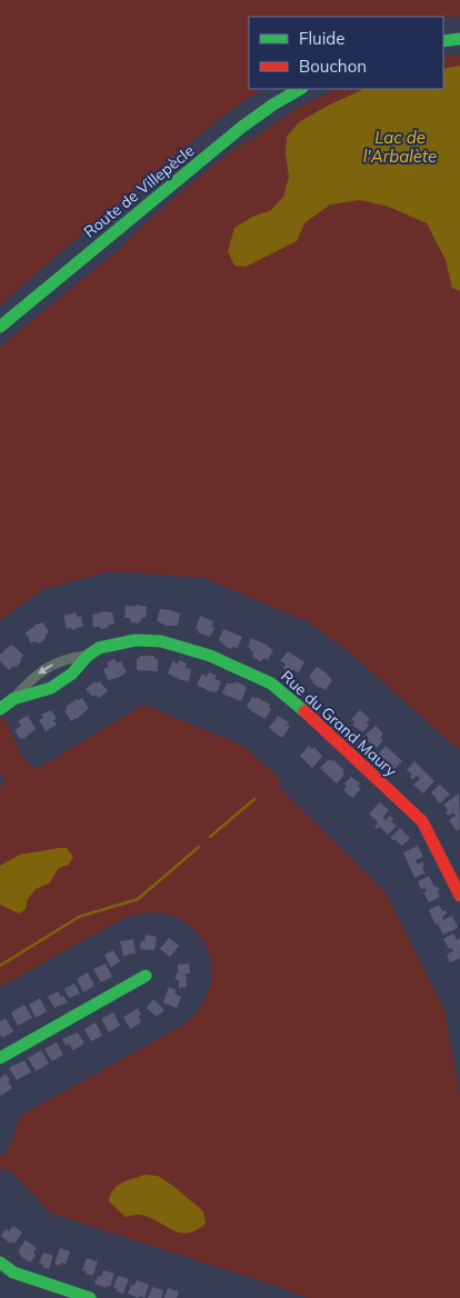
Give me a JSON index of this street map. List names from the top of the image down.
{
  "streets": {
    "street": ["Route de Villepècle", "Rue du Grand Maury"]
  },
  "water": ["Lac de l'Arbalète"],
  "legend": ["Fluide", "Bouchon"]
}
